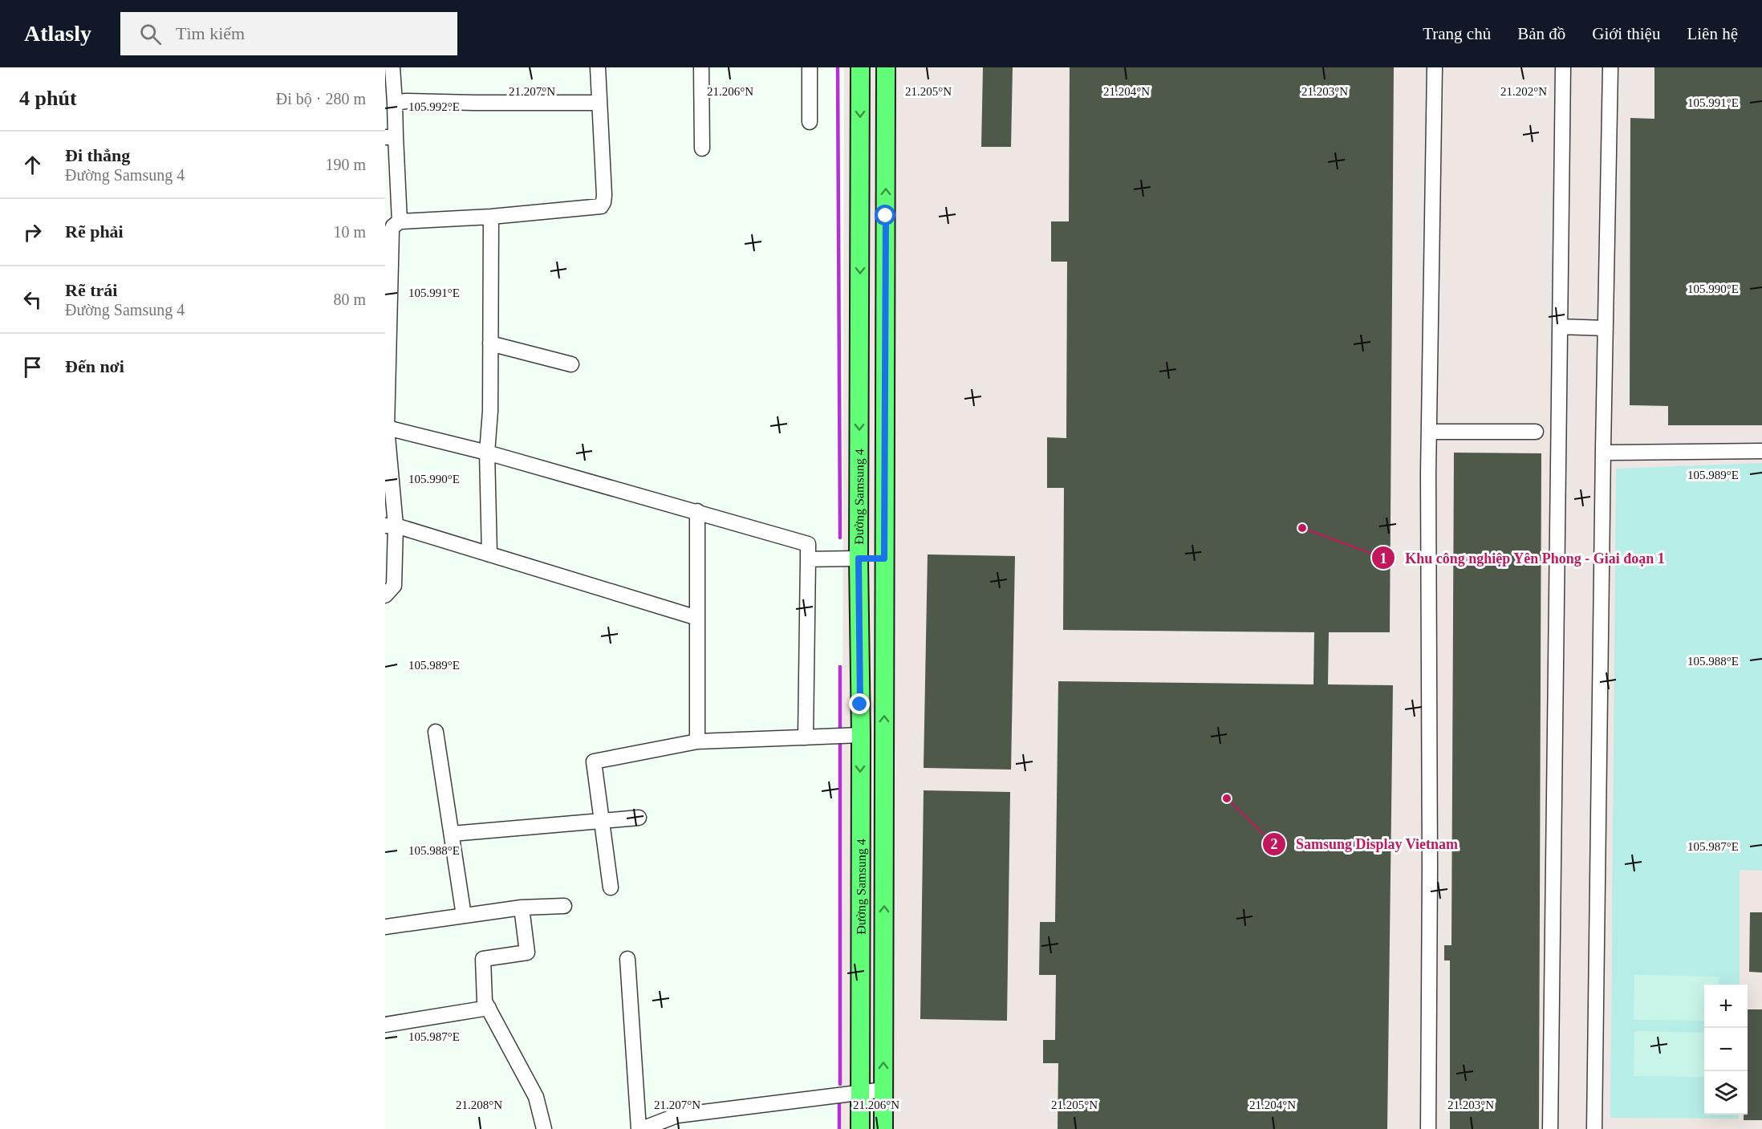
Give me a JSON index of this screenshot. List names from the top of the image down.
{
  "streets": {
    "main road": ["Đường Samsung 4"]
  },
  "places": ["Khu công nghiệp Yên Phong - Giai đoạn 1", "Samsung Display Vietnam"],
  "page": {
    "header": "Atlasly",
    "search": "Tìm kiếm",
    "nav": [
      "Trang chủ",
      "Bản đồ",
      "Giới thiệu",
      "Liên hệ"
    ],
    "heading": ["4 phút", "Đi bộ · 280 m"],
    "list": [
      ["Đi thẳng", "Đường Samsung 4", "190 m"],
      ["Rẽ phải", "10 m"],
      ["Rẽ trái", "Đường Samsung 4", "80 m"],
      "Đến nơi"
    ],
    "map_buttons": ["+", "−"]
  },
  "coordinates": [
    "21.207°N",
    "21.206°N",
    "21.205°N",
    "21.204°N",
    "21.203°N",
    "21.202°N",
    "105.991°E",
    "105.992°E",
    "105.990°E",
    "105.989°E",
    "105.988°E",
    "105.987°E",
    "21.208°N"
  ]
}
